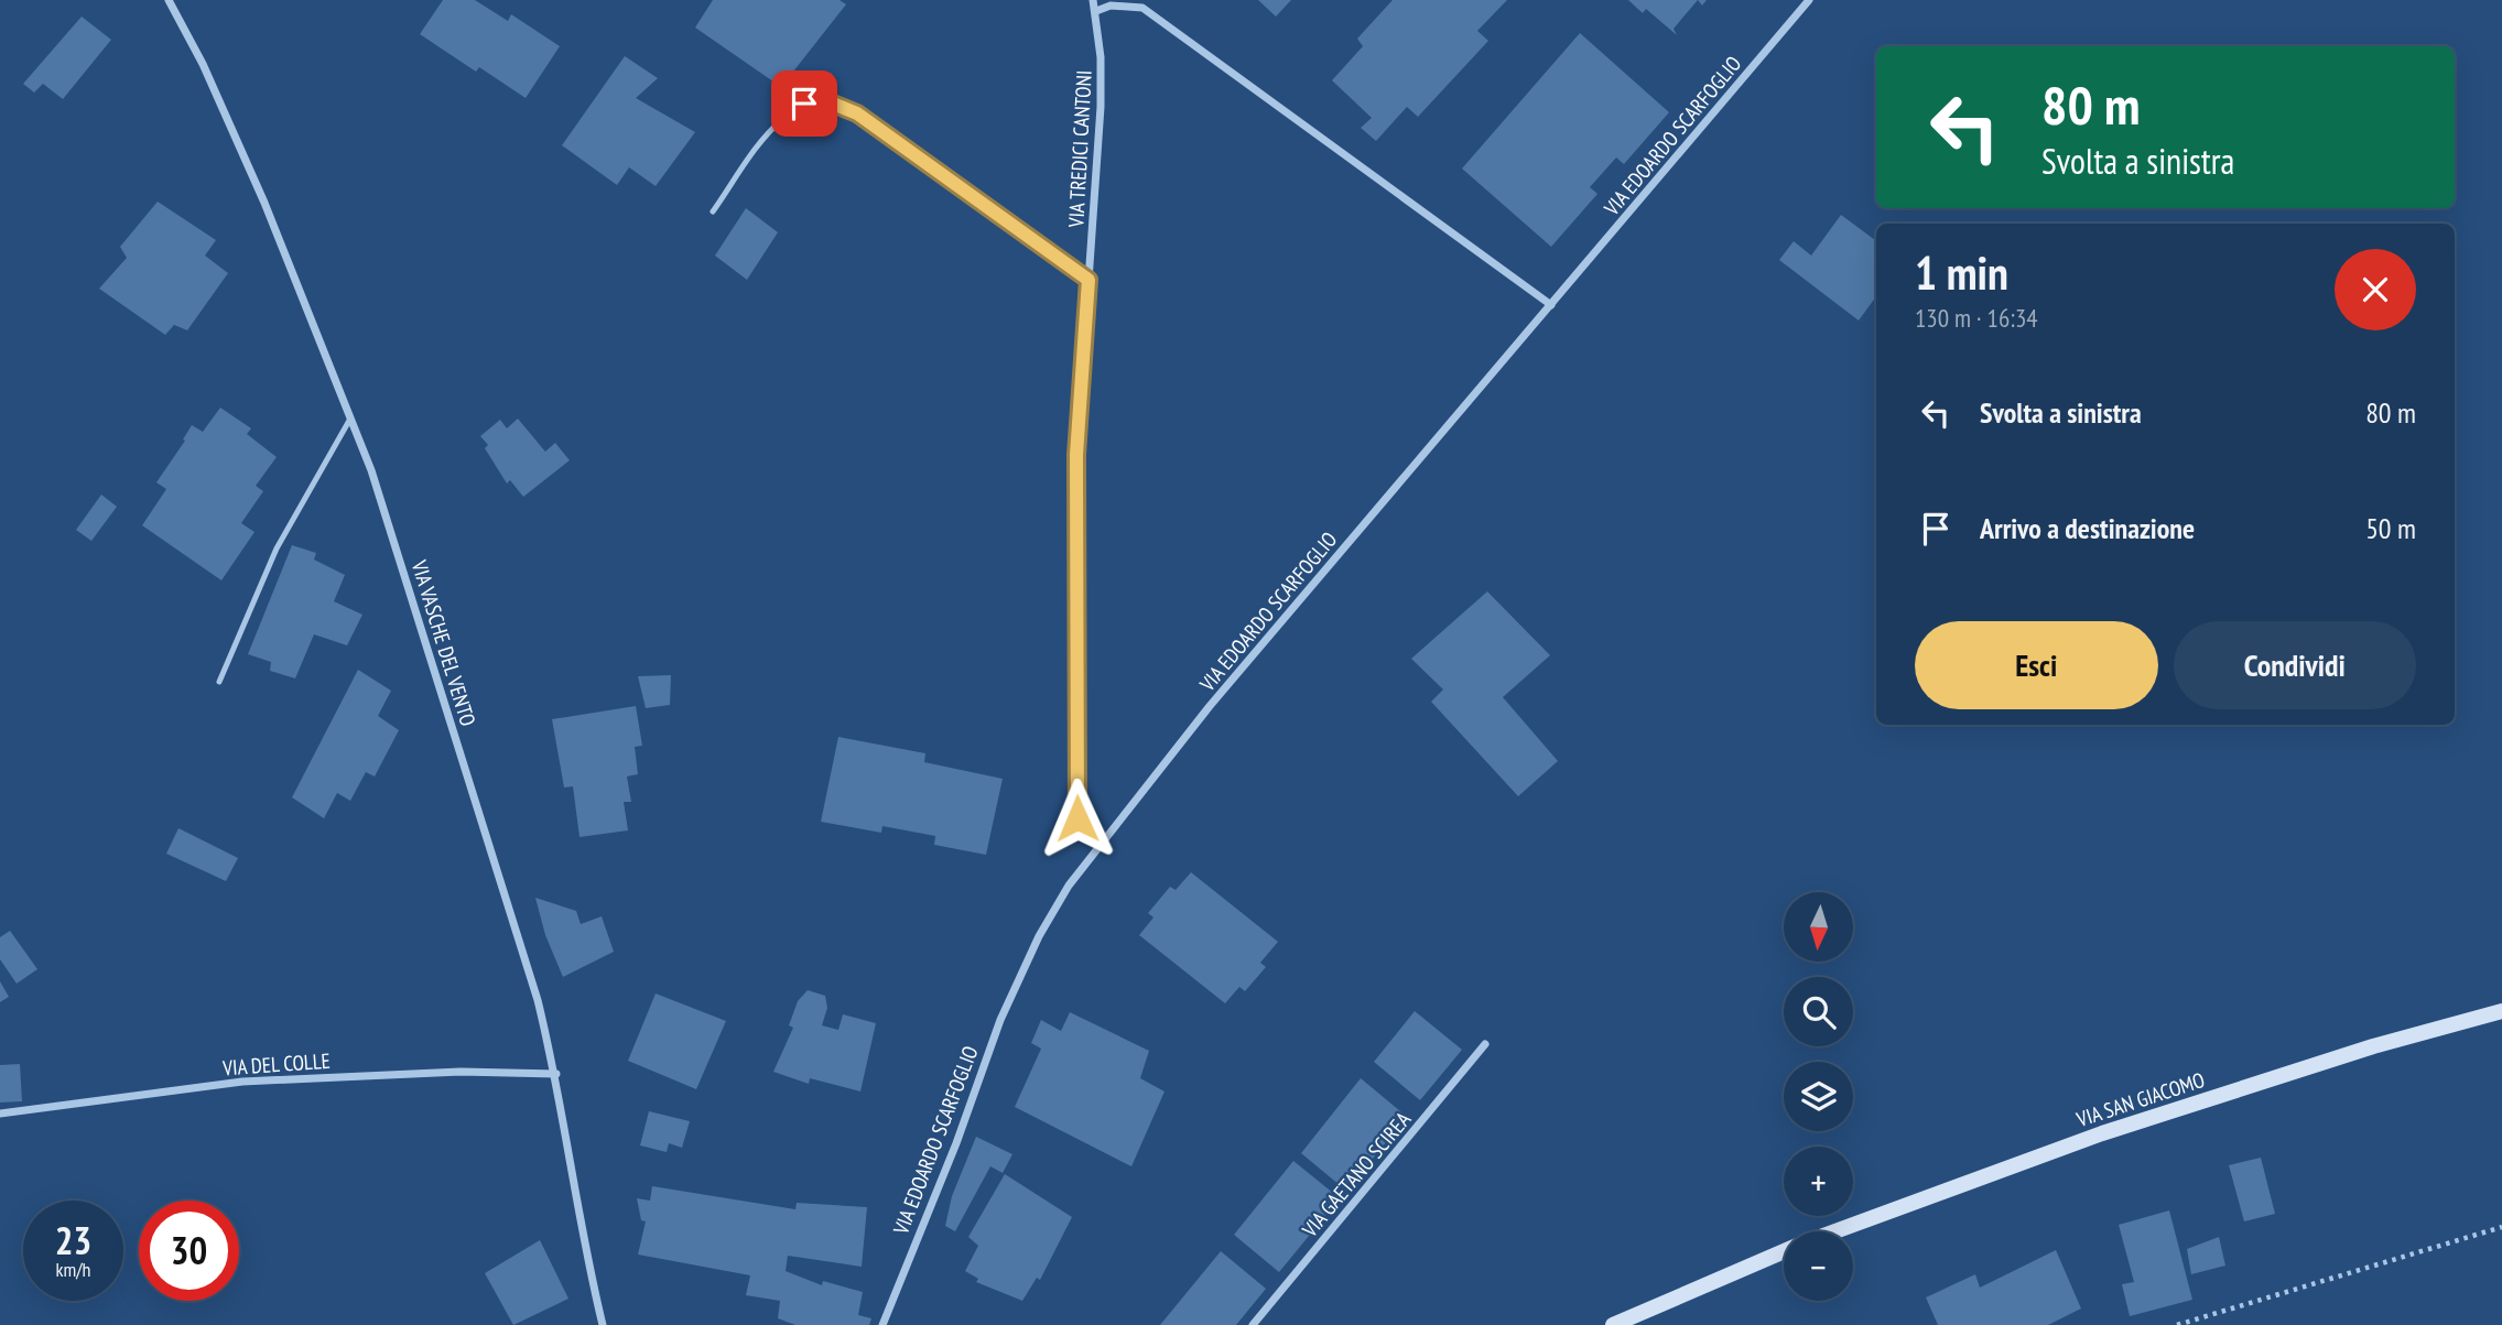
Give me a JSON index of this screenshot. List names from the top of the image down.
{
  "streets": {
    "street": [
      "VIA EDOARDO SCARFOGLIO",
      "VIA TREDICI CANTONI",
      "VIA VASCHE DEL VENTO",
      "VIA DEL COLLE",
      "VIA SAN GIACOMO",
      "VIA GAETANO SCIREA"
    ]
  },
  "crossings": [
    ["VIA EDOARDO SCARFOGLIO", "VIA TREDICI CANTONI"],
    ["VIA VASCHE DEL VENTO", "VIA DEL COLLE"]
  ],
  "north": "bottom",
  "page": {
    "turn": ["80 m", "Svolta a sinistra"],
    "heading": ["1 min", "130 m · 16:34"],
    "list": [
      {
        "name": "Svolta a sinistra",
        "value": "80 m"
      },
      {
        "name": "Arrivo a destinazione",
        "value": "50 m"
      }
    ],
    "buttons": ["Esci", "Condividi"],
    "map_buttons": ["+", "−"],
    "speed": "23 km/h",
    "limit": "30"
  }
}
